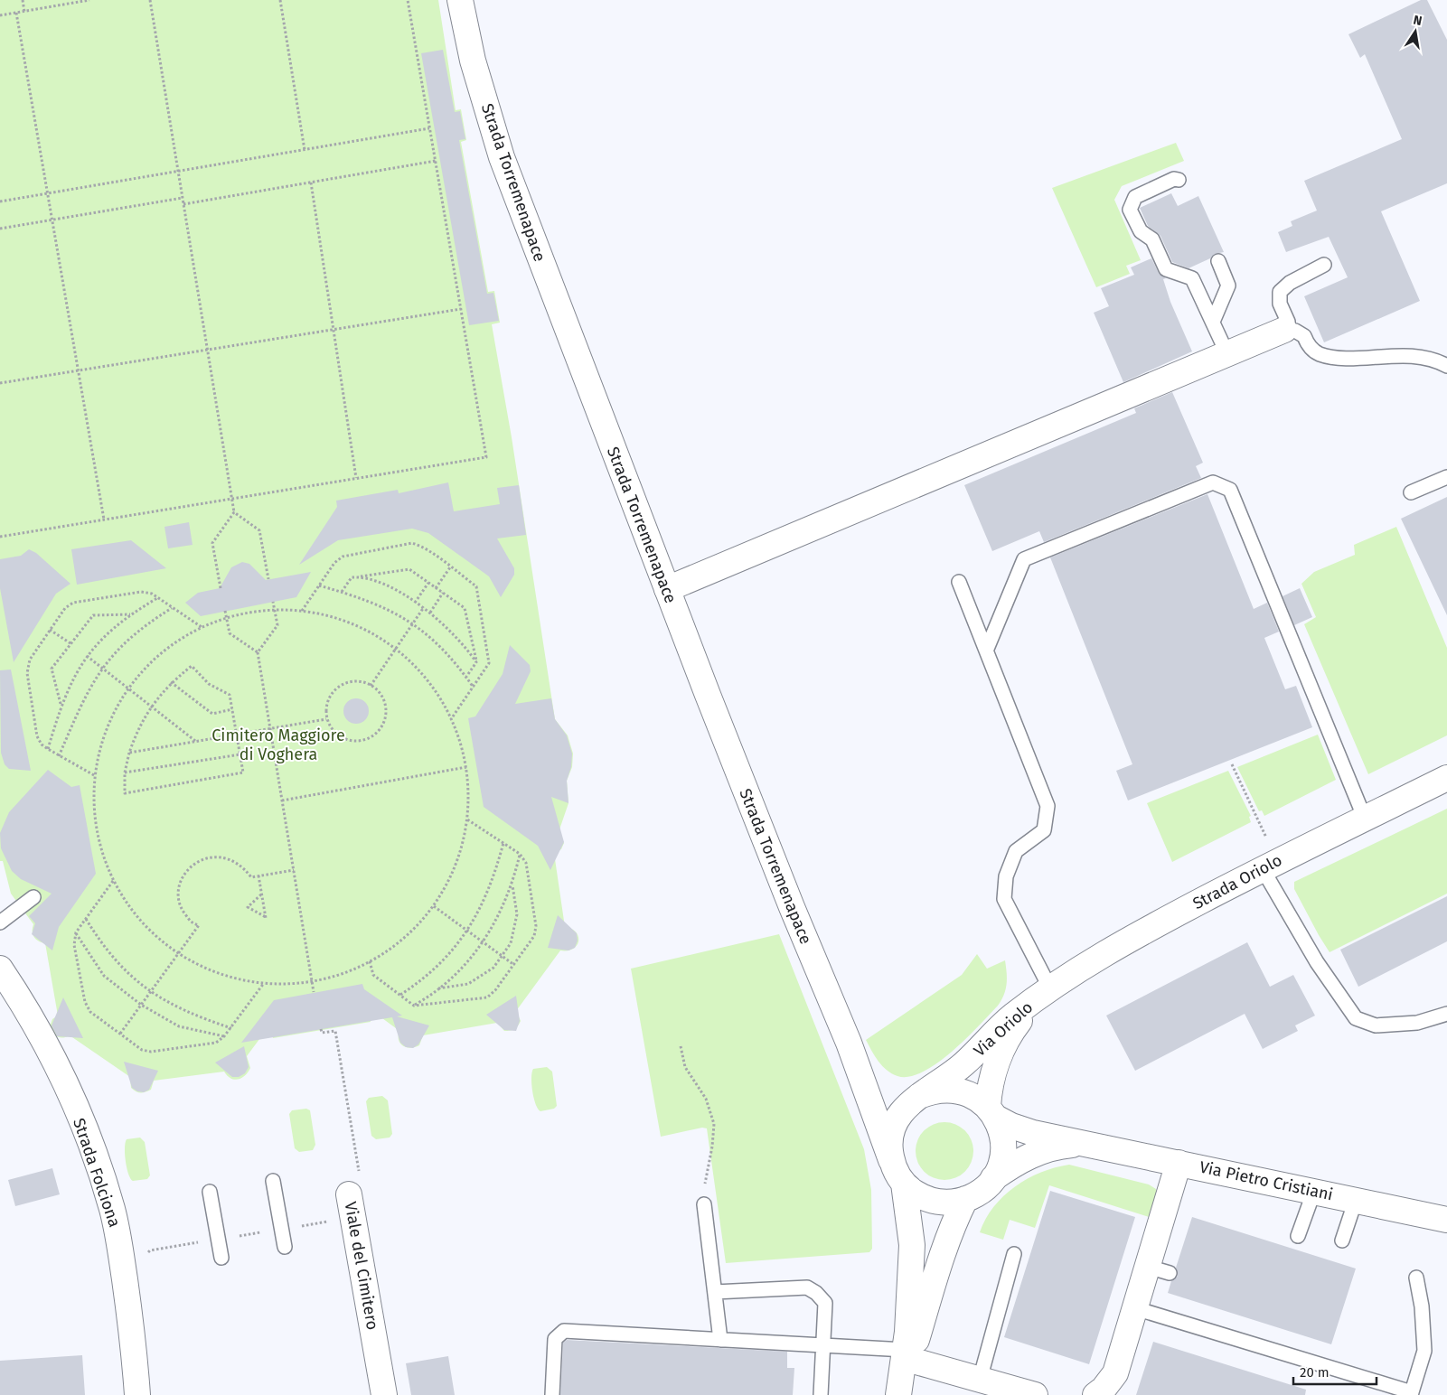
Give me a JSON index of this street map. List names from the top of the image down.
{
  "streets": {
    "street": [
      "Strada Torremenapace",
      "Strada Oriolo",
      "Via Oriolo",
      "Strada Folciona",
      "Via Pietro Cristiani",
      "Viale del Cimitero"
    ]
  },
  "crossings": [
    ["Strada Torremenapace", "Via Oriolo"],
    ["Strada Torremenapace", "Via Pietro Cristiani"],
    ["Strada Oriolo", "Via Oriolo"],
    ["Via Oriolo", "Via Pietro Cristiani"]
  ],
  "parks": ["Cimitero Maggiore di Voghera"],
  "scale_bar": "20 m",
  "north": "top"
}
